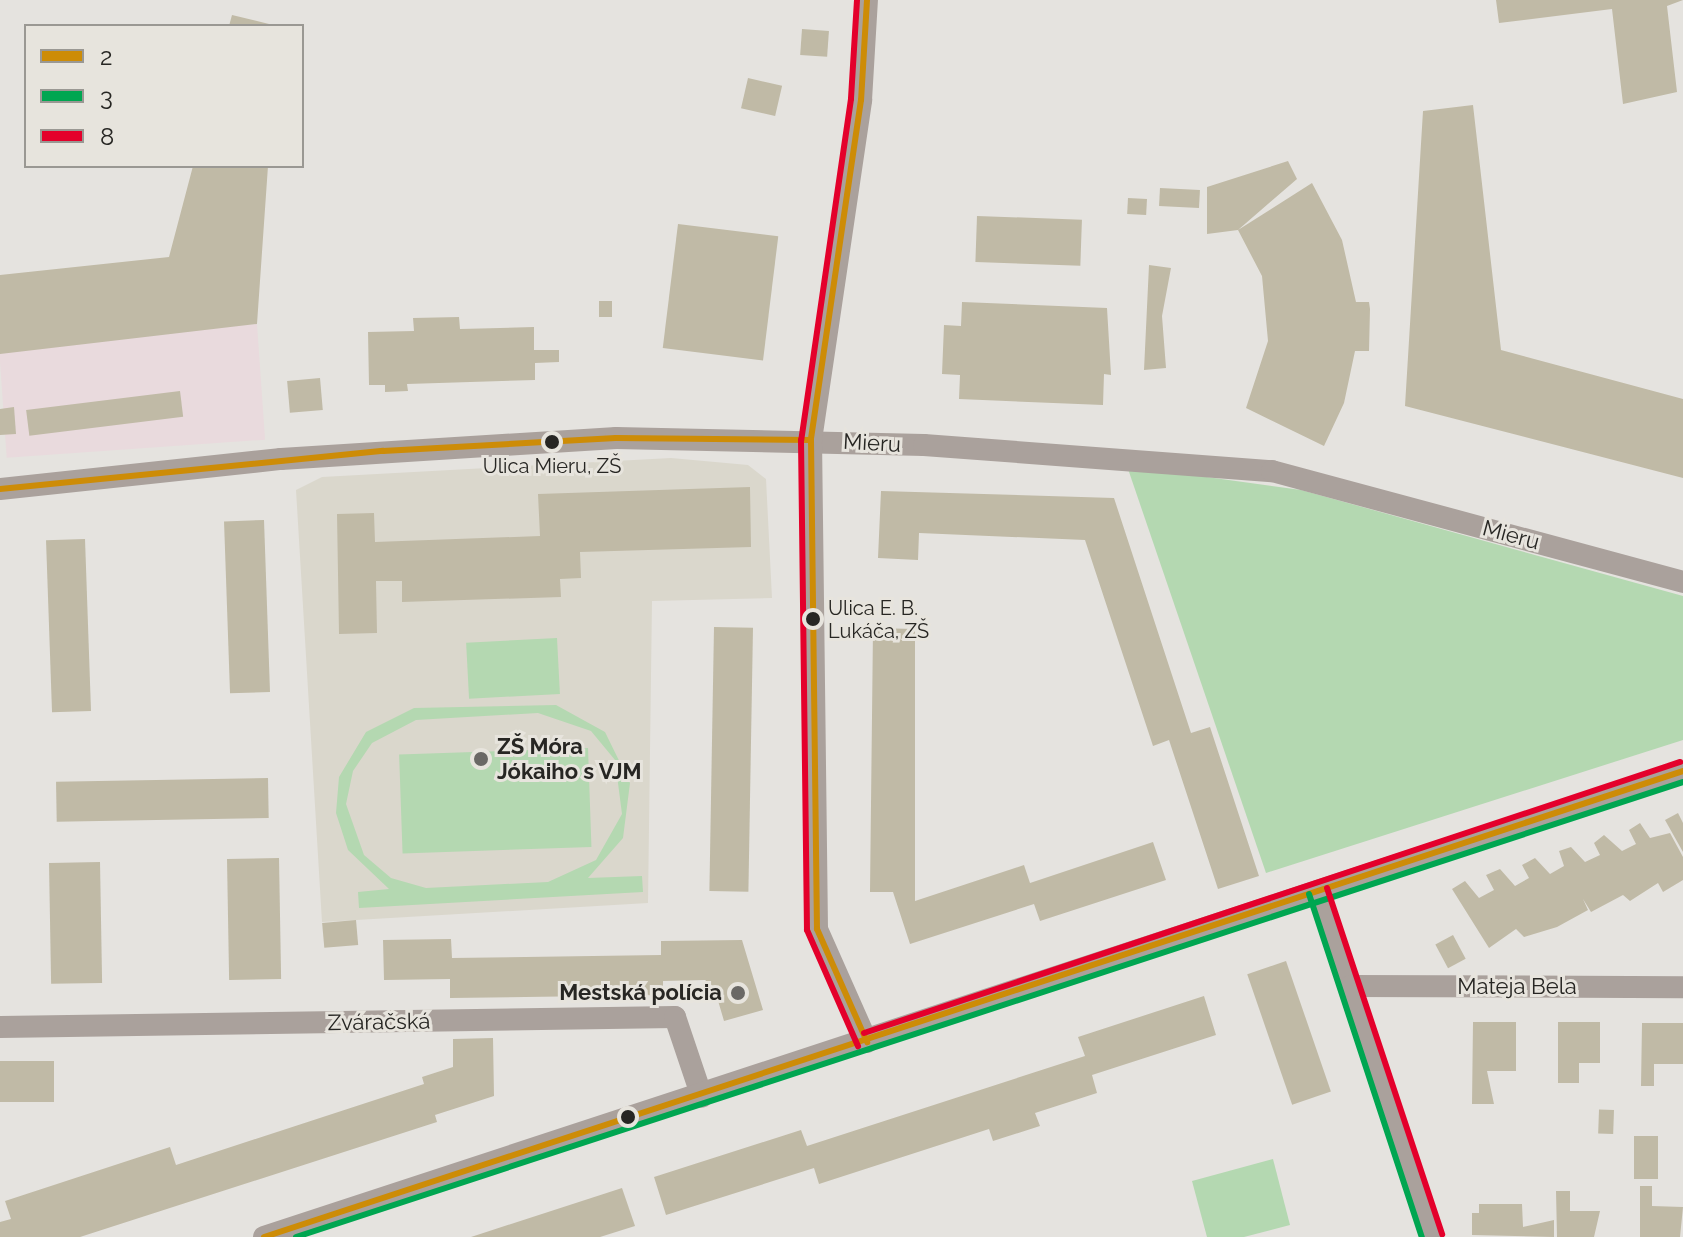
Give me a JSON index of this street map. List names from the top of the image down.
{
  "streets": {
    "street": ["Mieru", "Mateja Bela", "Zváračská"]
  },
  "places": [
    "Ulica Mieru, ZŠ",
    "Ulica E. B. Lukáča, ZŠ",
    "ZŠ Móra Jókaiho s VJM",
    "Mestská polícia"
  ],
  "lines": ["transit line 2", "transit line 8", "transit line 3"],
  "legend": ["2", "3", "8"]
}
